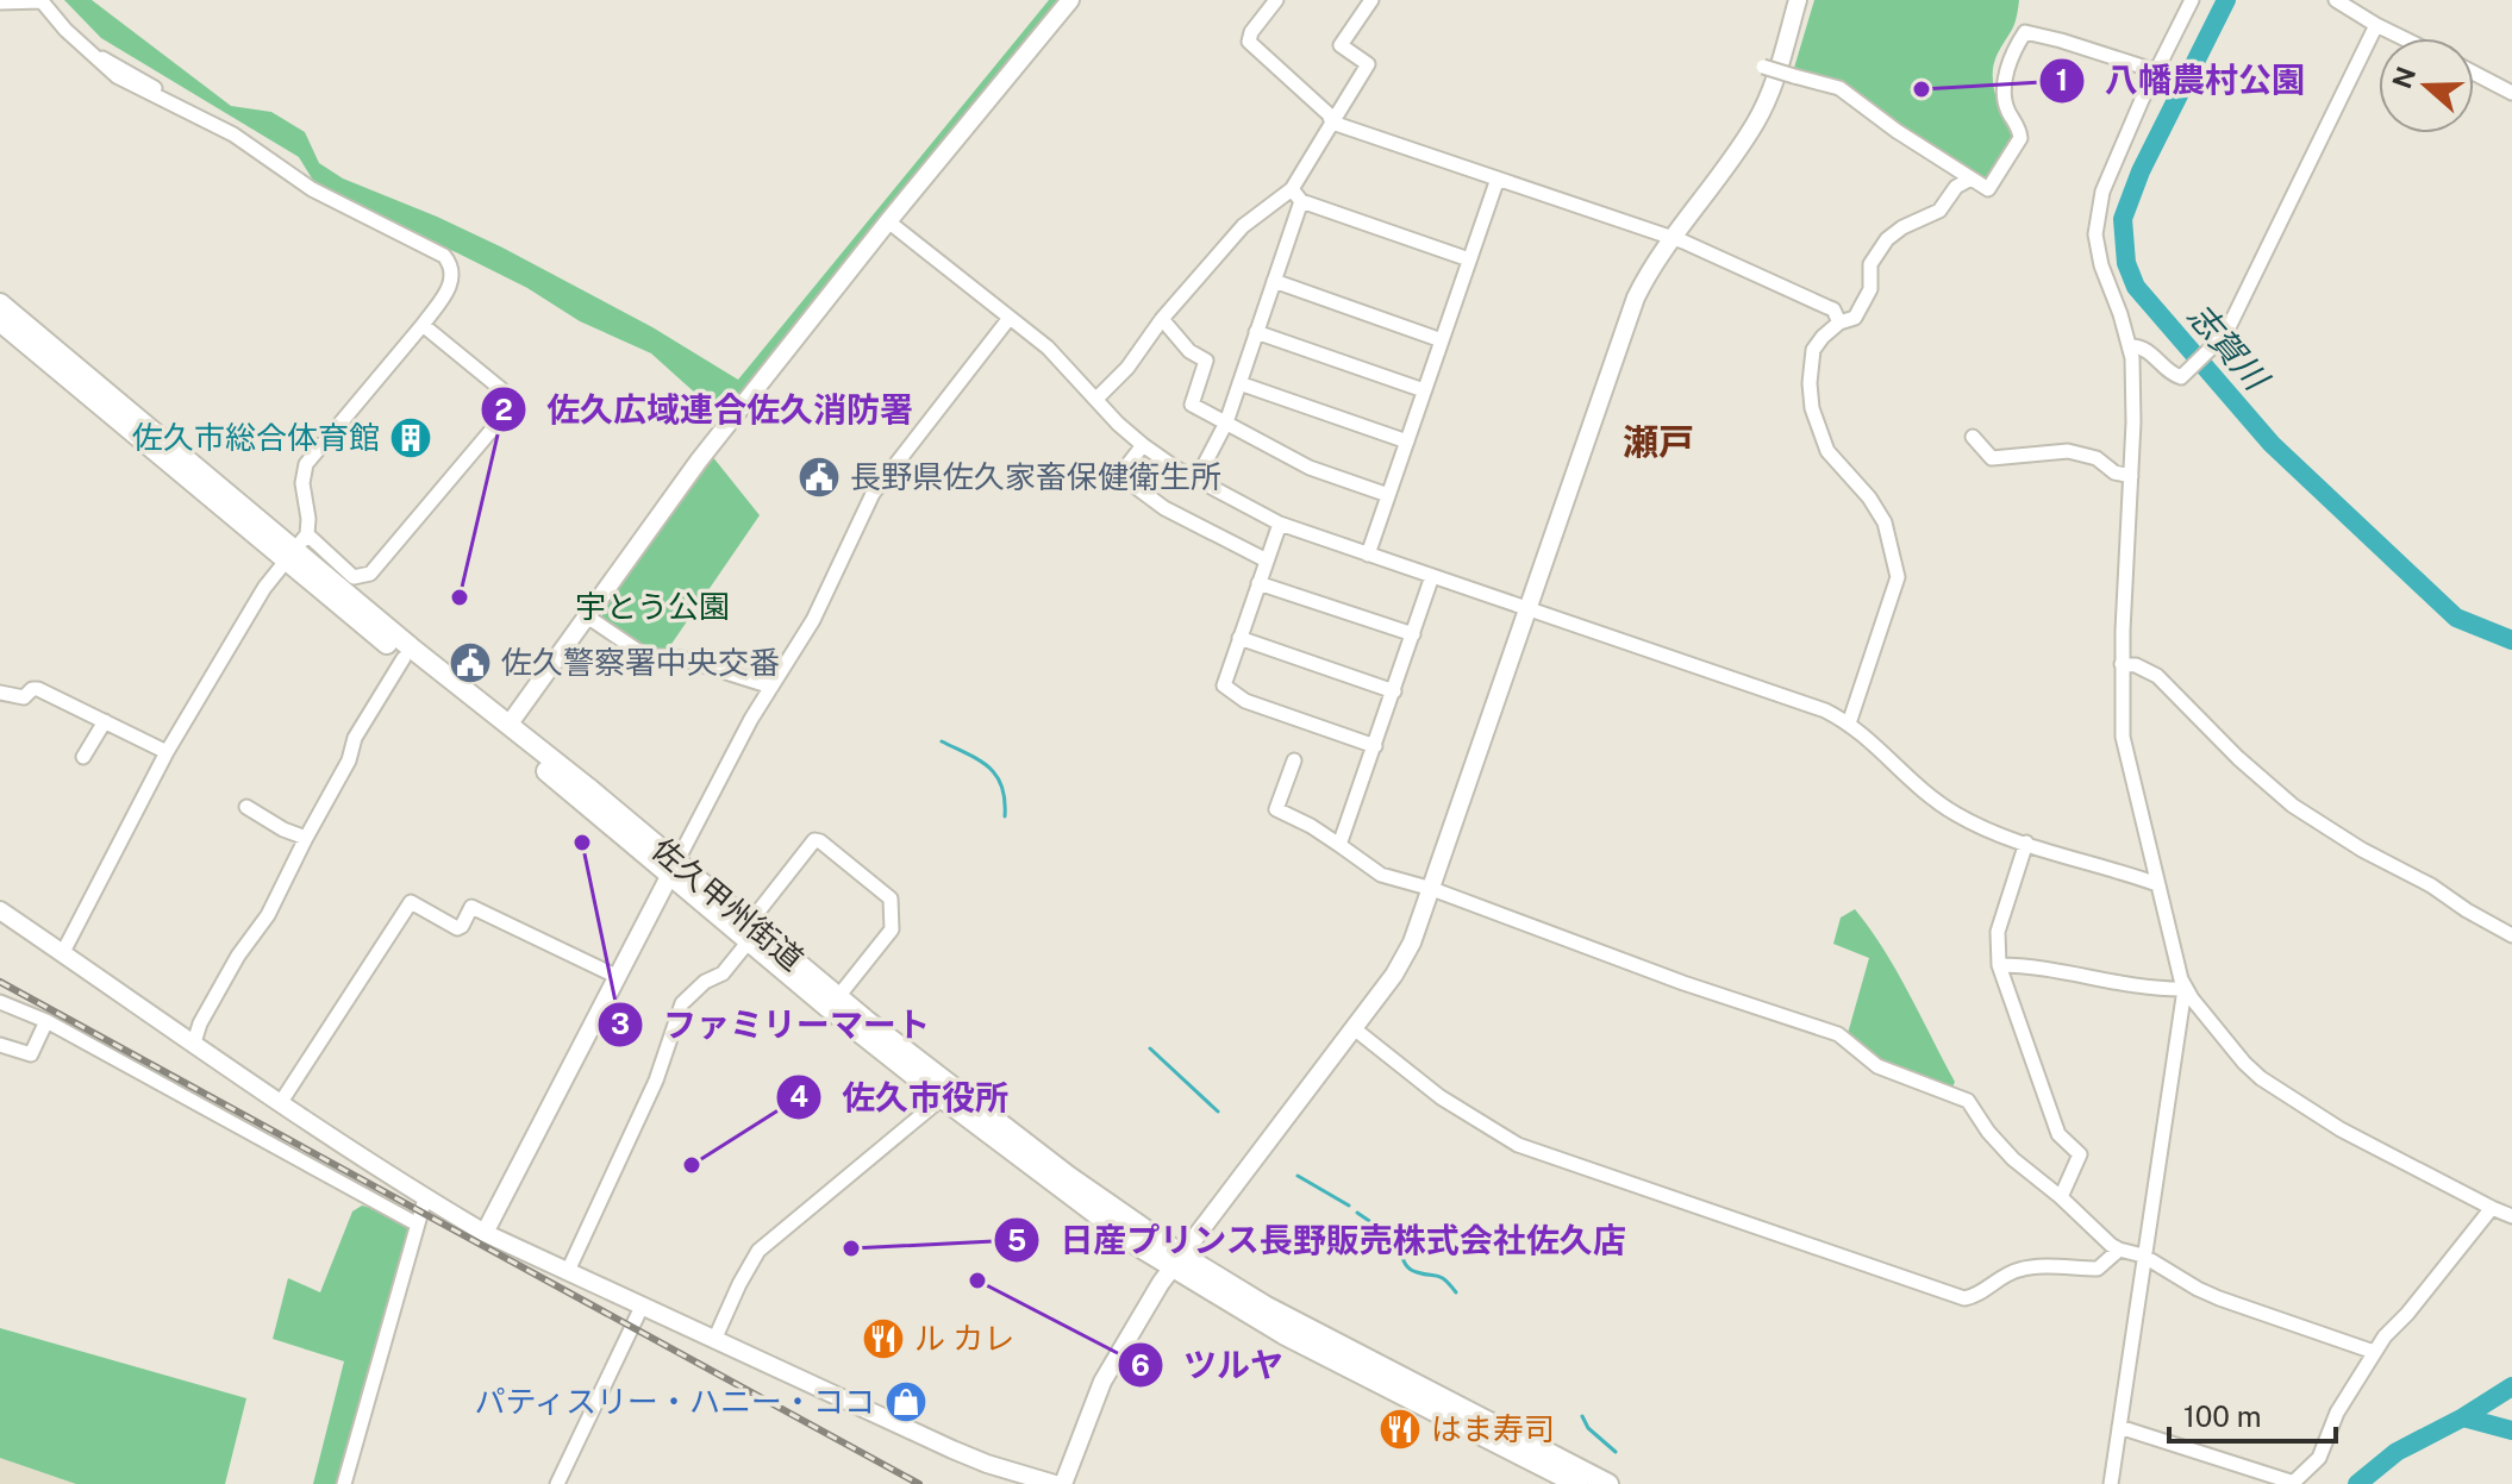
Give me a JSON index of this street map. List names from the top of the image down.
{
  "streets": {
    "main road": ["佐久甲州街道"]
  },
  "districts": ["瀬戸"],
  "water": ["志賀川"],
  "parks": ["宇とう公園"],
  "places": {
    "other": [
      "八幡農村公園",
      "佐久広域連合佐久消防署",
      "ファミリーマート",
      "佐久市役所",
      "日産プリンス長野販売株式会社佐久店",
      "ツルヤ"
    ],
    "building": ["佐久市総合体育館"],
    "public building": ["長野県佐久家畜保健衛生所", "佐久警察署中央交番"],
    "restaurant": ["ル カレ", "はま寿司"],
    "shop": ["パティスリー・ハニー・ココ"]
  },
  "scale_bar": "100 m",
  "north": "left"
}
